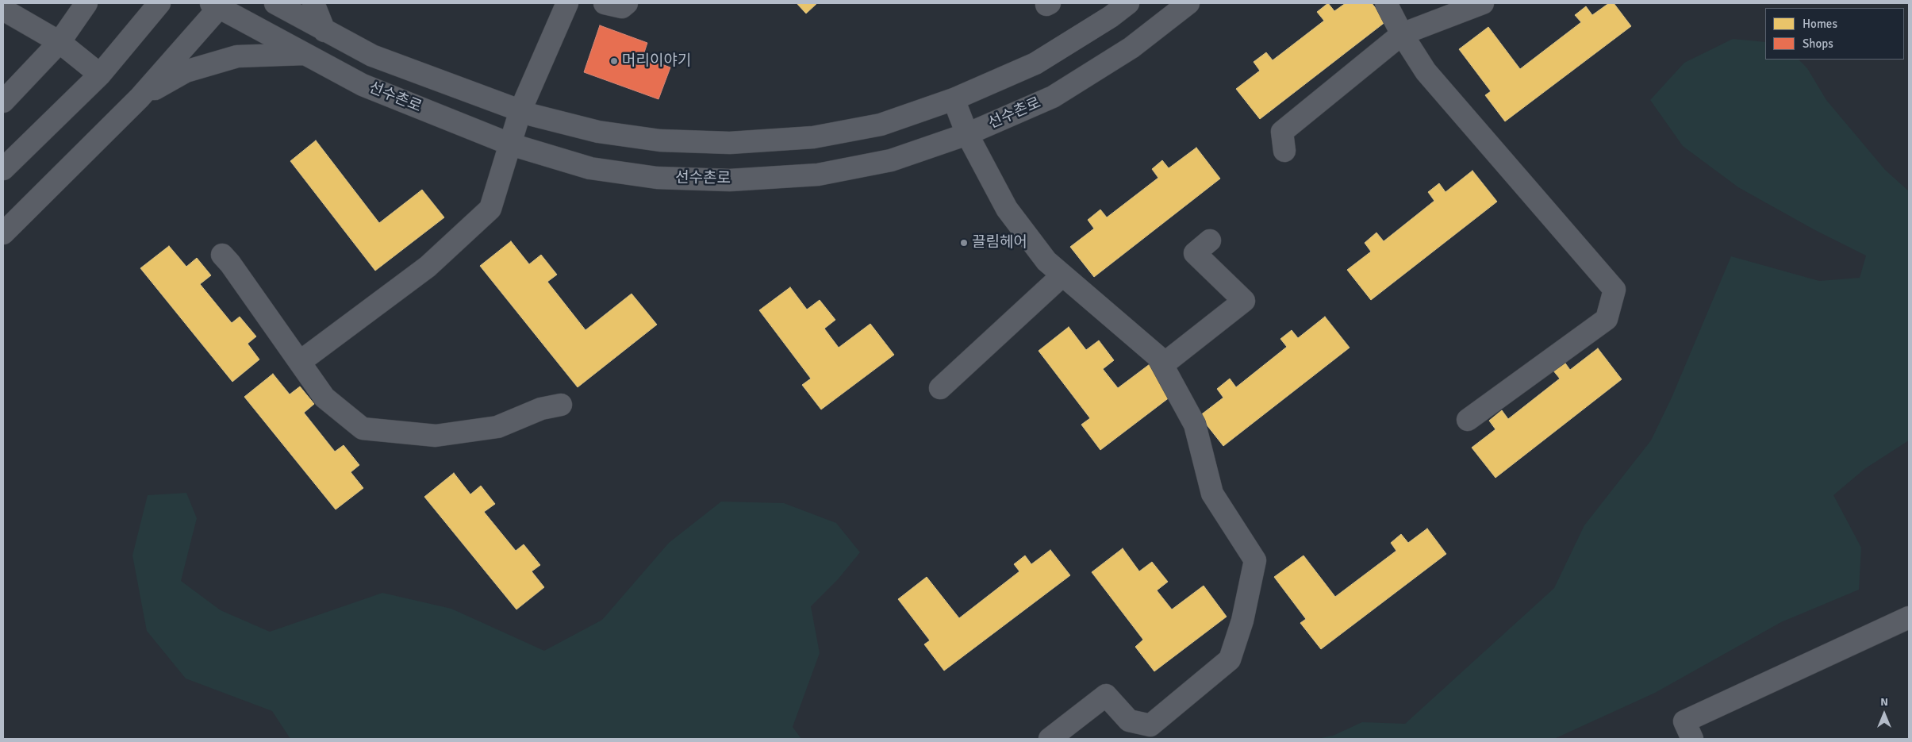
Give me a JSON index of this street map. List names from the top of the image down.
{
  "streets": {
    "street": ["선수촌로"]
  },
  "places": ["머리이야기", "끌림헤어"],
  "legend": ["Homes", "Shops"],
  "north": "top"
}
